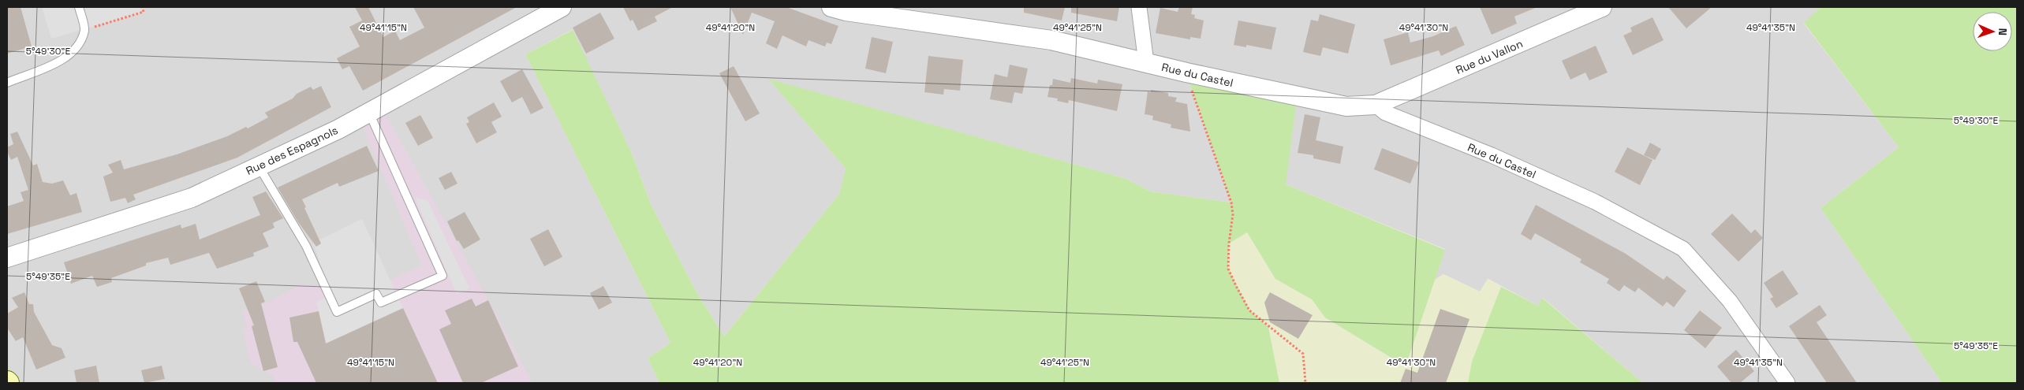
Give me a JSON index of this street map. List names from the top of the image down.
{
  "streets": {
    "street": ["Rue du Vallon", "Rue du Castel", "Rue des Espagnols"]
  },
  "crossings": [
    ["Rue du Vallon", "Rue du Castel"]
  ],
  "north": "right",
  "coordinates": [
    "49°41'15\"N",
    "49°41'20\"N",
    "49°41'25\"N",
    "49°41'30\"N",
    "49°41'35\"N",
    "5°49'30\"E",
    "5°49'35\"E"
  ]
}
